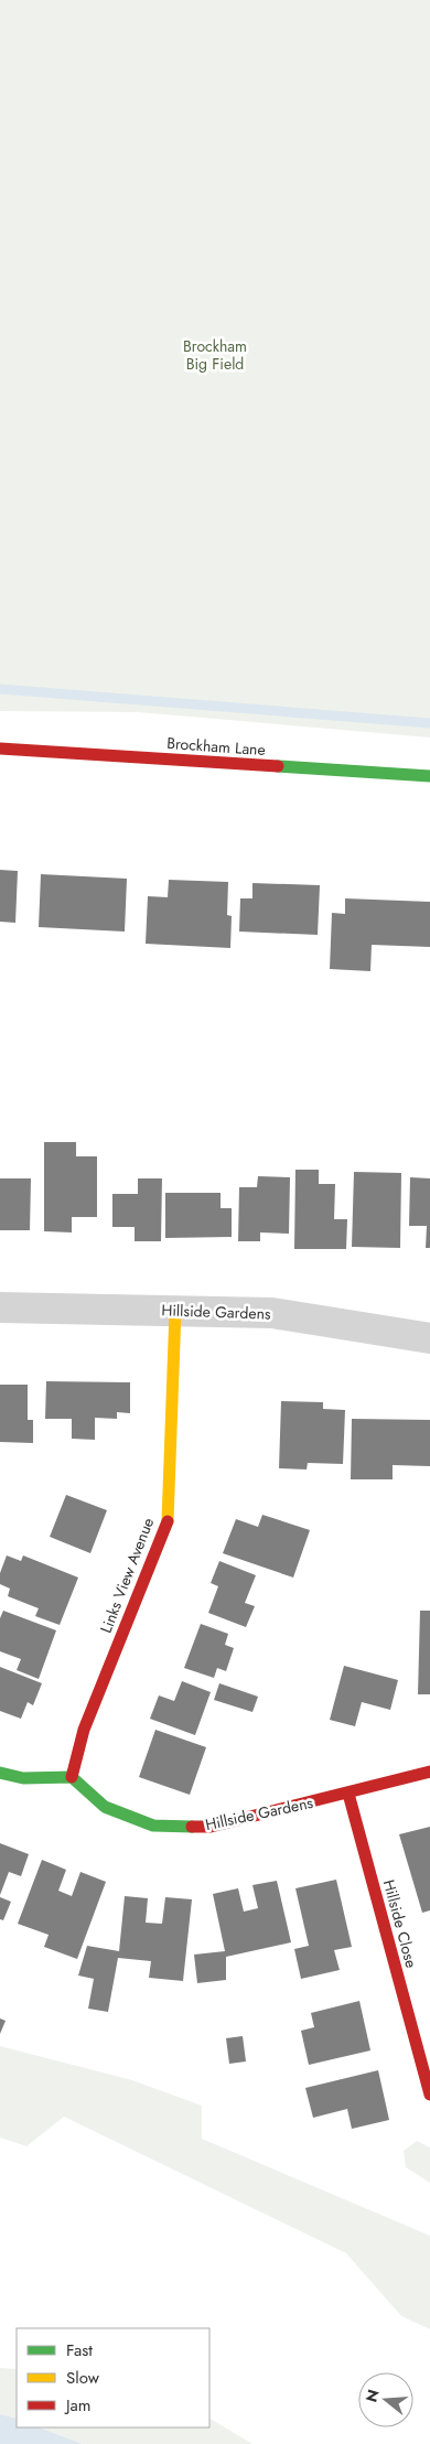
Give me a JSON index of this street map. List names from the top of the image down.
{
  "streets": {
    "street": [
      "Brockham Lane",
      "Hillside Gardens",
      "Links View Avenue",
      "Hillside Close"
    ]
  },
  "crossings": [
    ["Hillside Gardens", "Links View Avenue"],
    ["Hillside Gardens", "Hillside Close"]
  ],
  "parks": ["Brockham Big Field"],
  "legend": ["Fast", "Slow", "Jam"],
  "north": "left"
}
